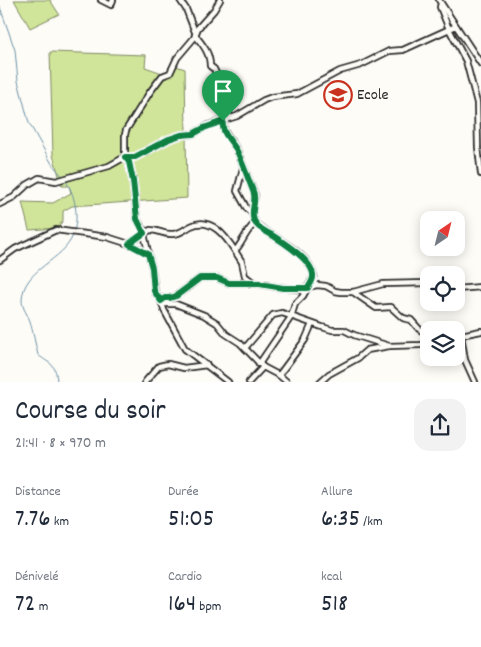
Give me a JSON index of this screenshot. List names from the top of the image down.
{
  "places": {
    "school or university": ["Ecole"]
  },
  "north": "top right",
  "page": {
    "heading": ["Course du soir", "21:41 · 8 × 970 m"],
    "stats": [
      ["Distance", "7.76 km"],
      ["Durée", "51:05"],
      ["Allure", "6:35 /km"],
      ["Dénivelé", "72 m"],
      ["Cardio", "164 bpm"],
      ["kcal", "518"]
    ]
  }
}
